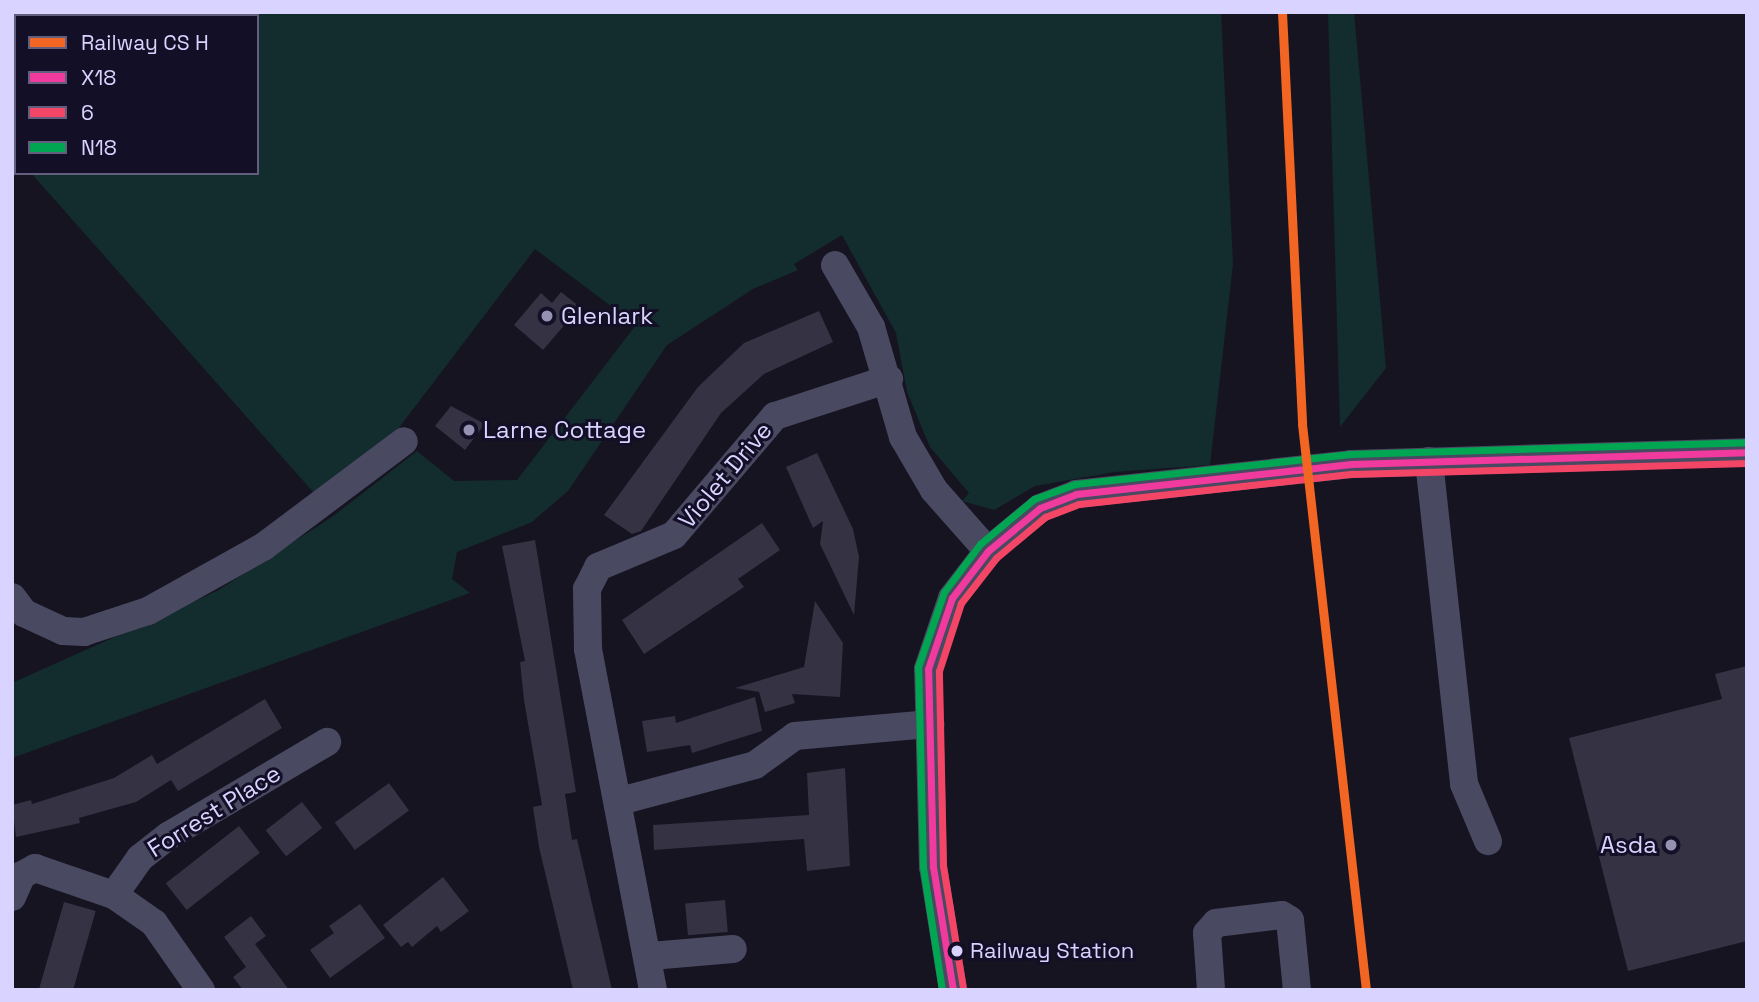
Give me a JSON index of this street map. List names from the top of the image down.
{
  "streets": {
    "street": ["Violet Drive", "Forrest Place"]
  },
  "places": [
    "Glenlark",
    "Larne Cottage",
    "Asda",
    "Railway Station"
  ],
  "lines": ["transit line N18", "transit line X18", "transit line 6"],
  "legend": [
    "Railway CS H",
    "X18",
    "6",
    "N18"
  ]
}
